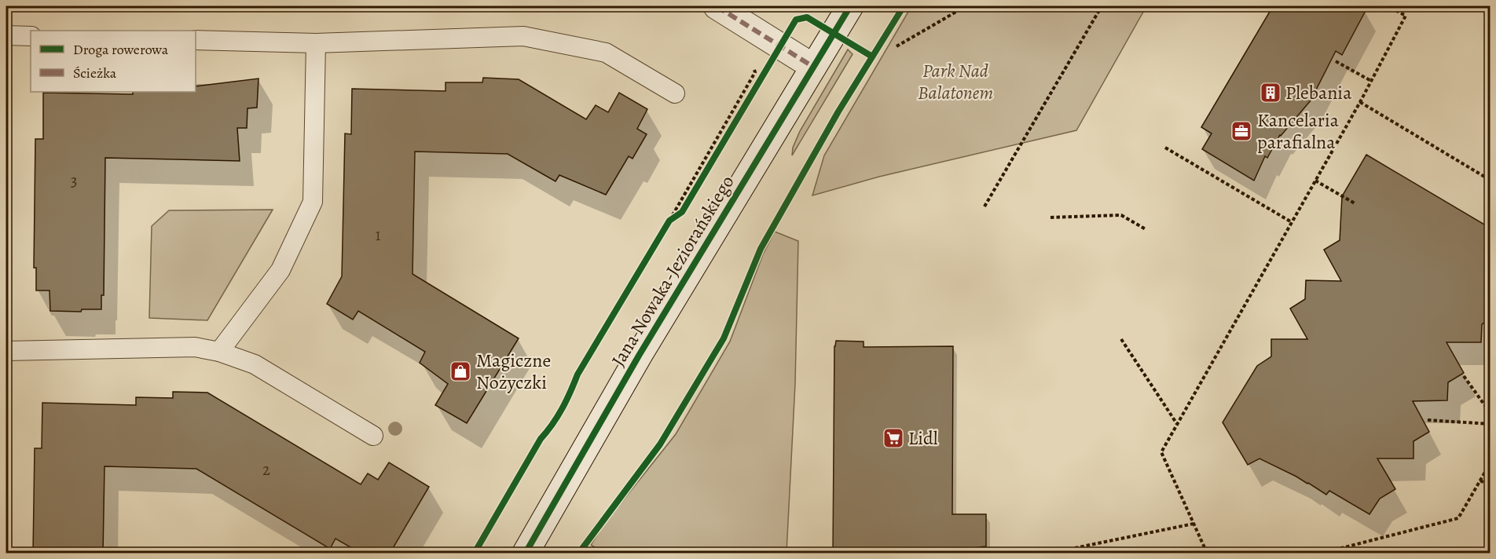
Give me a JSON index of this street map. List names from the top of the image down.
{
  "streets": {
    "street": ["Jana Nowaka-Jeziorańskiego"]
  },
  "parks": ["Park Nad Balatonem"],
  "places": {
    "building": ["Plebania"],
    "office": ["Kancelaria parafialna"],
    "shop": ["Magiczne Nożyczki"],
    "supermarket": ["Lidl"]
  },
  "house_numbers": ["3", "1", "2"],
  "legend": ["Droga rowerowa", "Ścieżka"]
}
